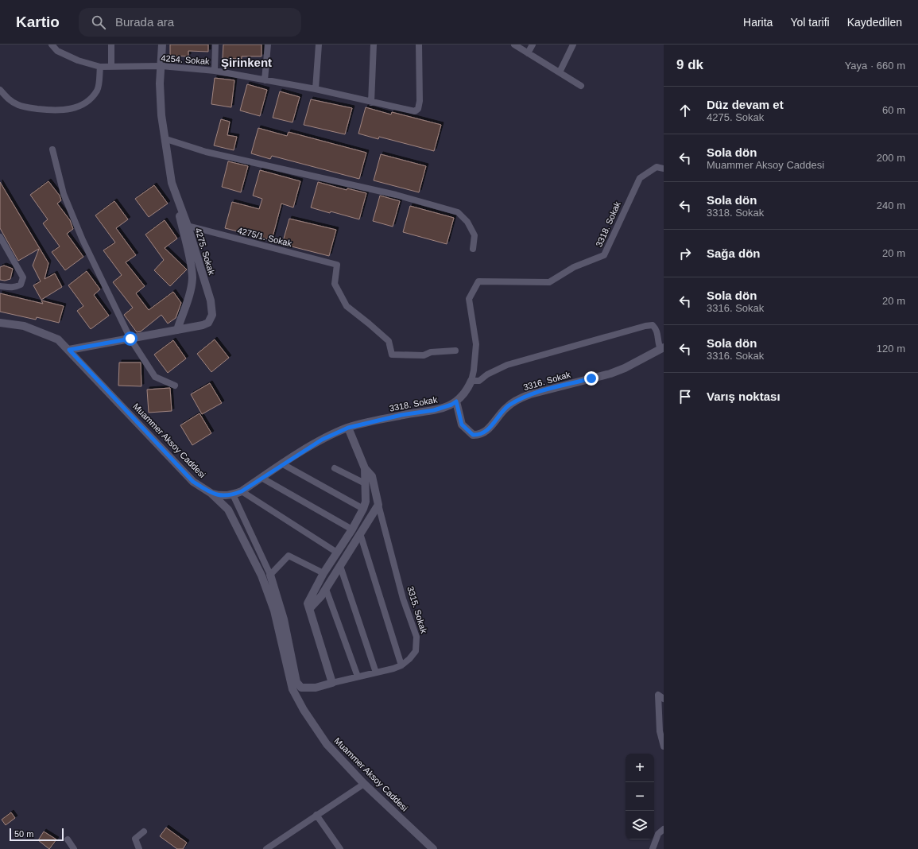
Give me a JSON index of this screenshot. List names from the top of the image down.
{
  "streets": {
    "street": [
      "4254. Sokak",
      "3318. Sokak",
      "4275/1. Sokak",
      "4275. Sokak",
      "3316. Sokak",
      "Muammer Aksoy Caddesi",
      "3315. Sokak"
    ]
  },
  "crossings": [
    ["4254. Sokak", "4275. Sokak"],
    ["3318. Sokak", "3316. Sokak"],
    ["3318. Sokak", "Muammer Aksoy Caddesi"],
    ["4275/1. Sokak", "4275. Sokak"],
    ["4275. Sokak", "Muammer Aksoy Caddesi"]
  ],
  "districts": ["Şirinkent"],
  "scale_bar": "50 m",
  "page": {
    "header": "Kartio",
    "search": "Burada ara",
    "nav": ["Harita", "Yol tarifi", "Kaydedilen"],
    "heading": ["9 dk", "Yaya · 660 m"],
    "list": [
      ["Düz devam et", "4275. Sokak", "60 m"],
      ["Sola dön", "Muammer Aksoy Caddesi", "200 m"],
      ["Sola dön", "3318. Sokak", "240 m"],
      ["Sağa dön", "20 m"],
      ["Sola dön", "3316. Sokak", "20 m"],
      ["Sola dön", "3316. Sokak", "120 m"],
      "Varış noktası"
    ],
    "map_buttons": ["+", "−"],
    "scale": "50 m"
  }
}
